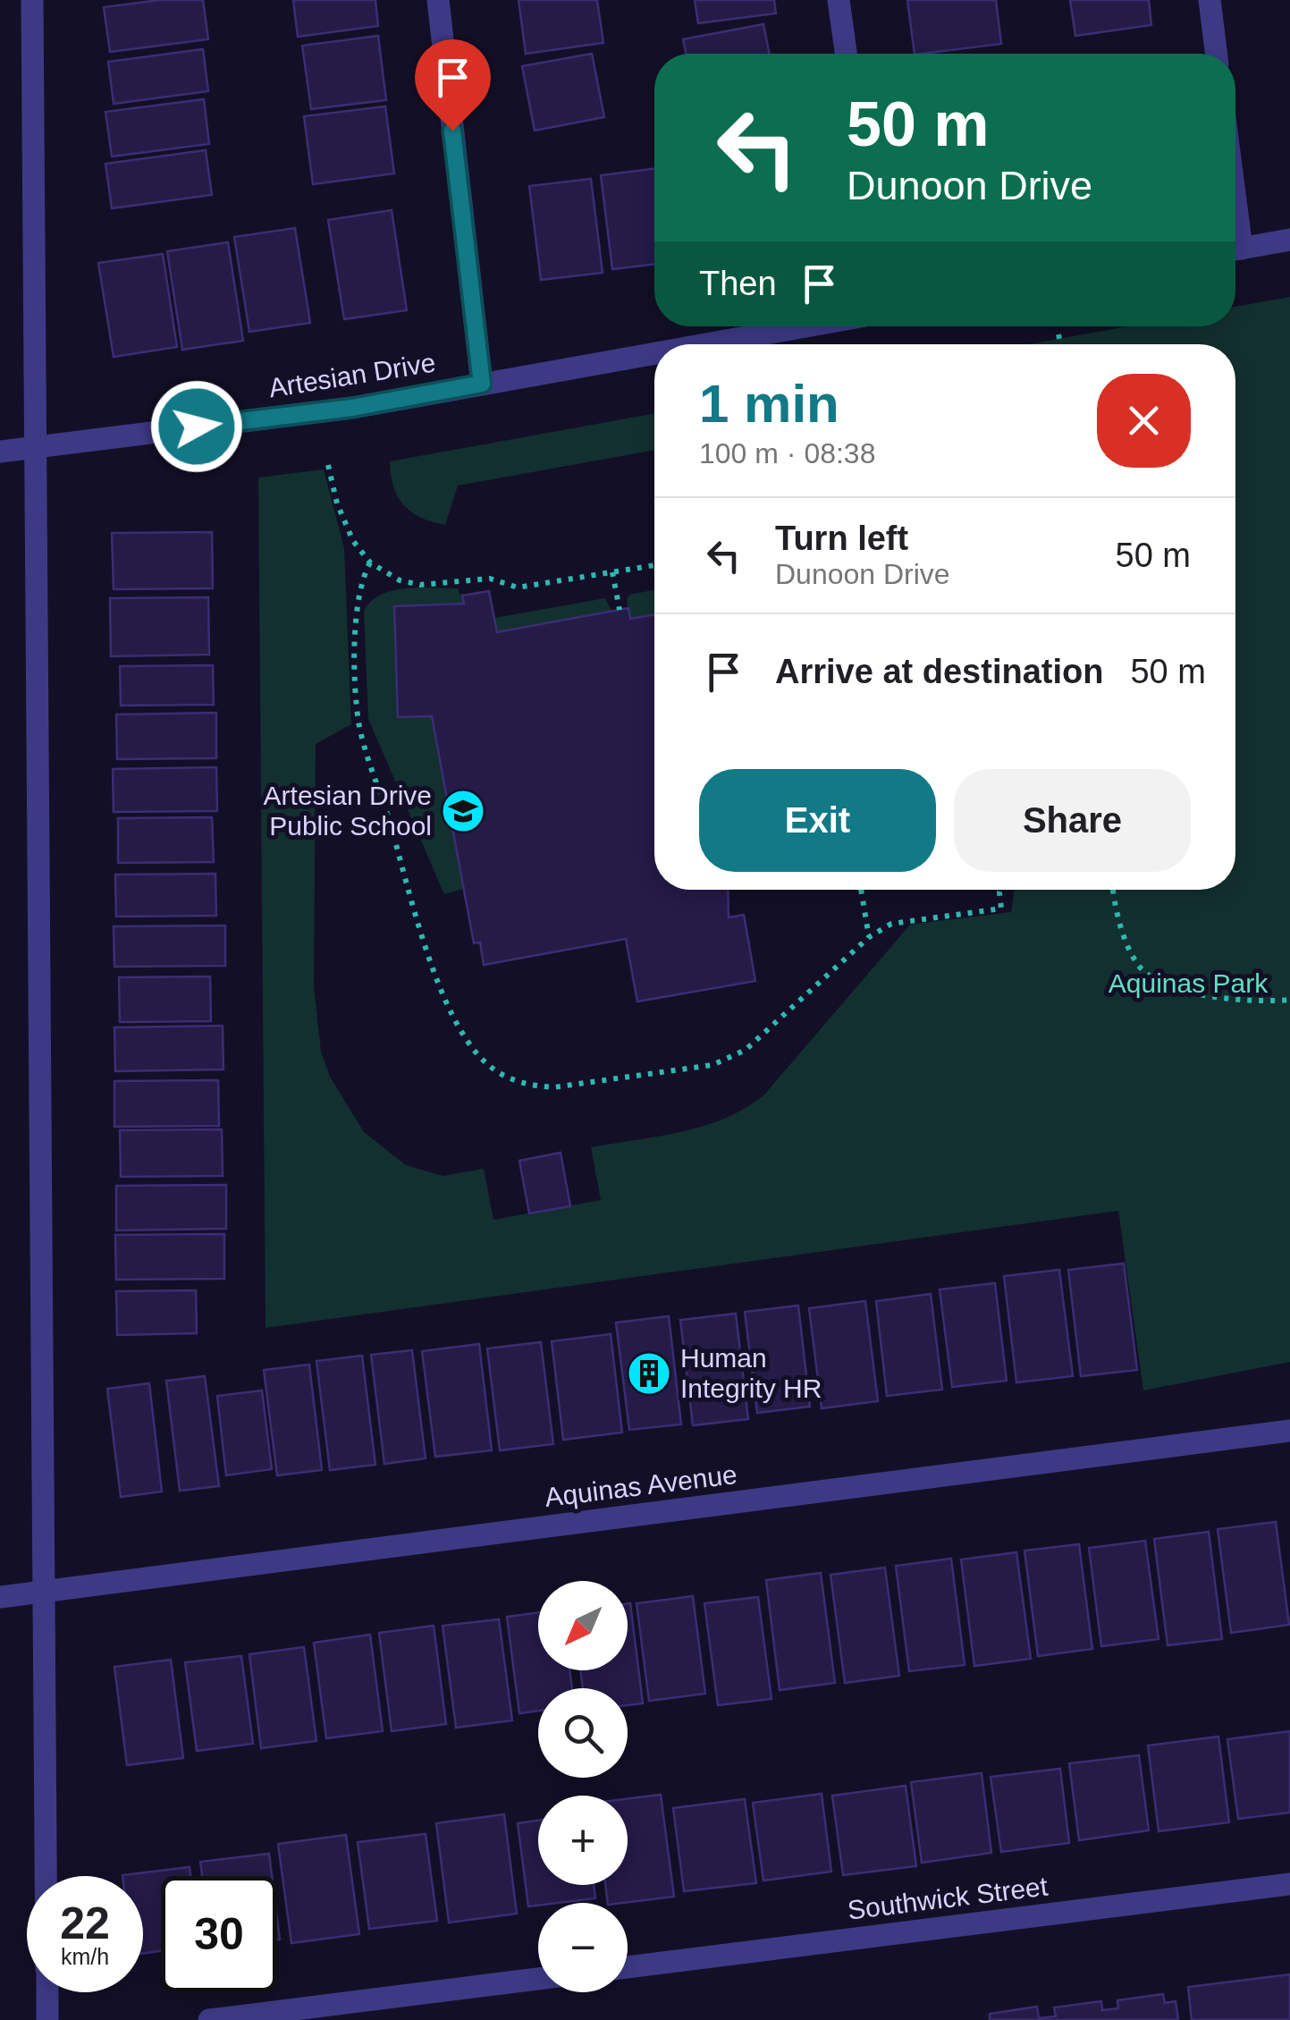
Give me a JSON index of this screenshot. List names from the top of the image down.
{
  "streets": {
    "street": ["Artesian Drive", "Aquinas Avenue", "Southwick Street"]
  },
  "parks": ["Aquinas Park"],
  "places": {
    "school or university": ["Artesian Drive Public School"],
    "building": ["Human Integrity HR"]
  },
  "north": "bottom left",
  "page": {
    "turn": ["50 m", "Dunoon Drive"],
    "then": "Then",
    "heading": ["1 min", "100 m · 08:38"],
    "list": [
      {
        "name": "Turn left",
        "note": "Dunoon Drive",
        "value": "50 m"
      },
      {
        "name": "Arrive at destination",
        "value": "50 m"
      }
    ],
    "buttons": ["Exit", "Share"],
    "map_buttons": ["+", "−"],
    "speed": "22 km/h",
    "limit": "30"
  }
}
